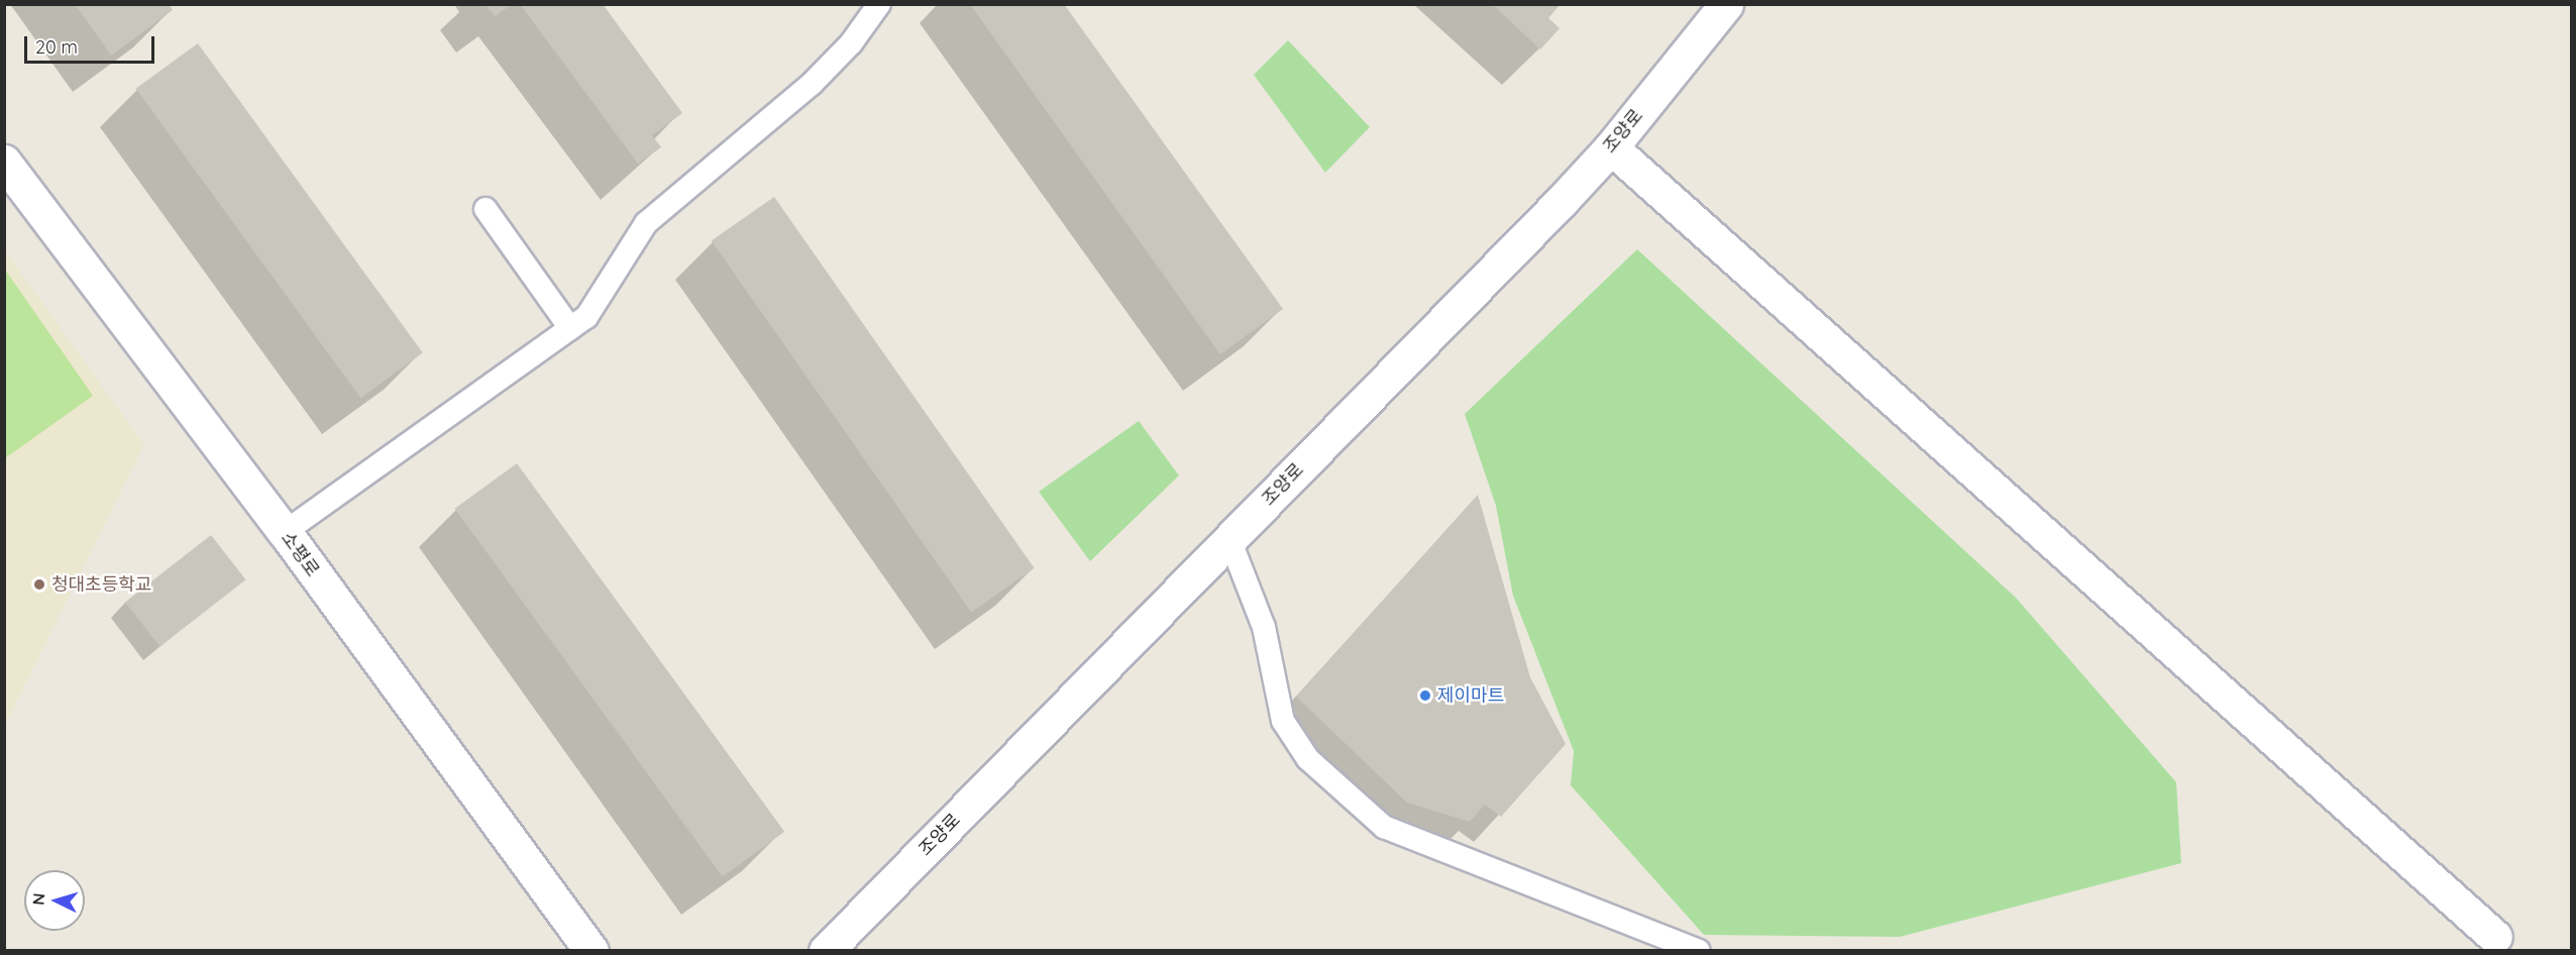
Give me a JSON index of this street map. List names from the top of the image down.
{
  "streets": {
    "street": ["조양로", "소평로"]
  },
  "places": ["청대초등학교", "제이마트"],
  "scale_bar": "20 m",
  "north": "left"
}
